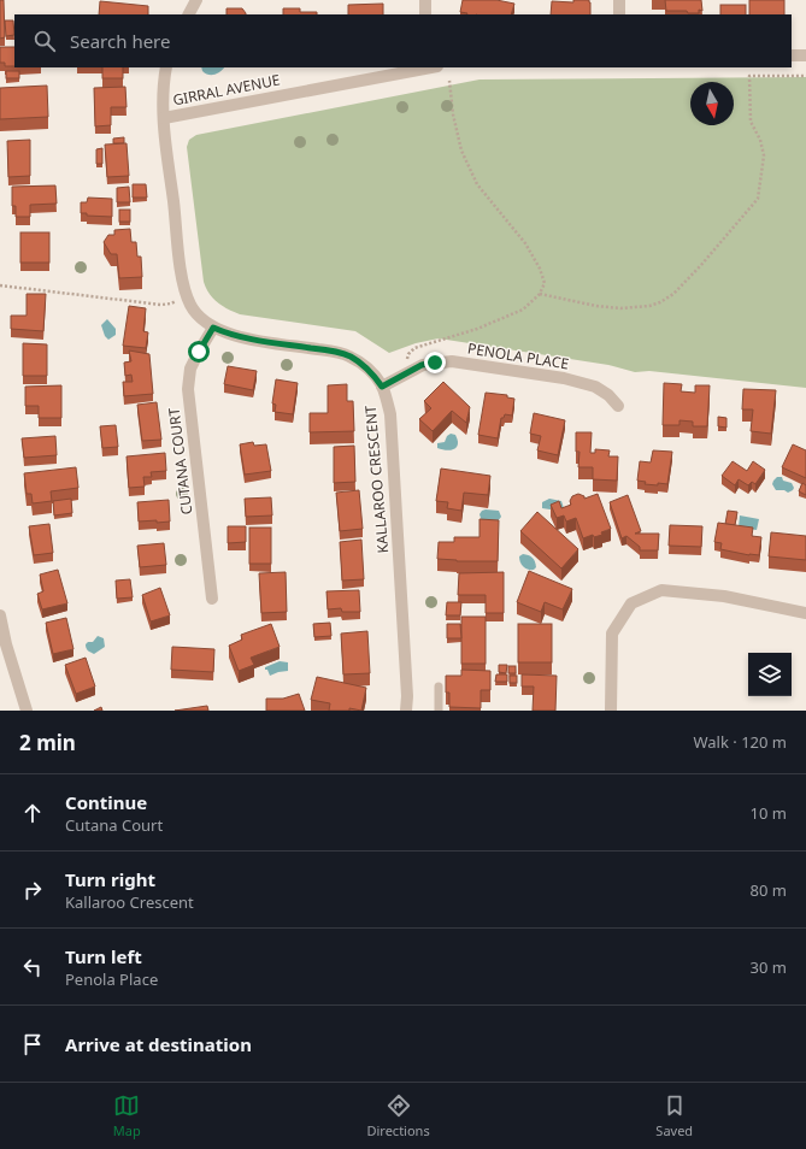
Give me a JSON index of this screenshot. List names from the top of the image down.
{
  "streets": {
    "street": [
      "GIRRAL AVENUE",
      "PENOLA PLACE",
      "CUTANA COURT",
      "KALLAROO CRESCENT"
    ]
  },
  "crossings": [
    ["GIRRAL AVENUE", "KALLAROO CRESCENT"],
    ["PENOLA PLACE", "KALLAROO CRESCENT"],
    ["CUTANA COURT", "KALLAROO CRESCENT"]
  ],
  "north": "bottom",
  "page": {
    "search": "Search here",
    "heading": ["2 min", "Walk · 120 m"],
    "list": [
      ["Continue", "Cutana Court", "10 m"],
      ["Turn right", "Kallaroo Crescent", "80 m"],
      ["Turn left", "Penola Place", "30 m"],
      "Arrive at destination"
    ],
    "nav": ["Map", "Directions", "Saved"]
  }
}
